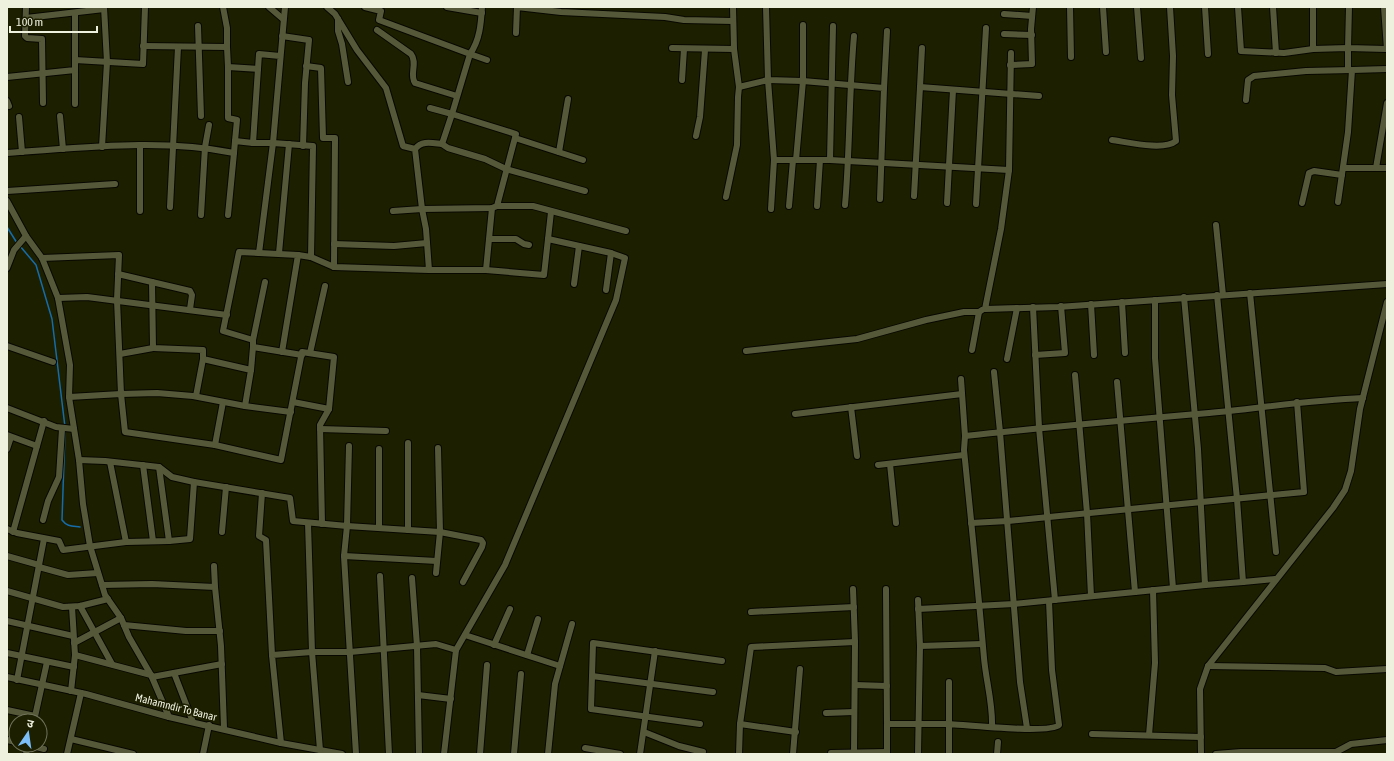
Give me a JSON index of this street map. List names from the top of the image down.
{
  "streets": {
    "street": ["Mahamndir To Banar"]
  },
  "scale_bar": "100 m",
  "north": "top"
}
